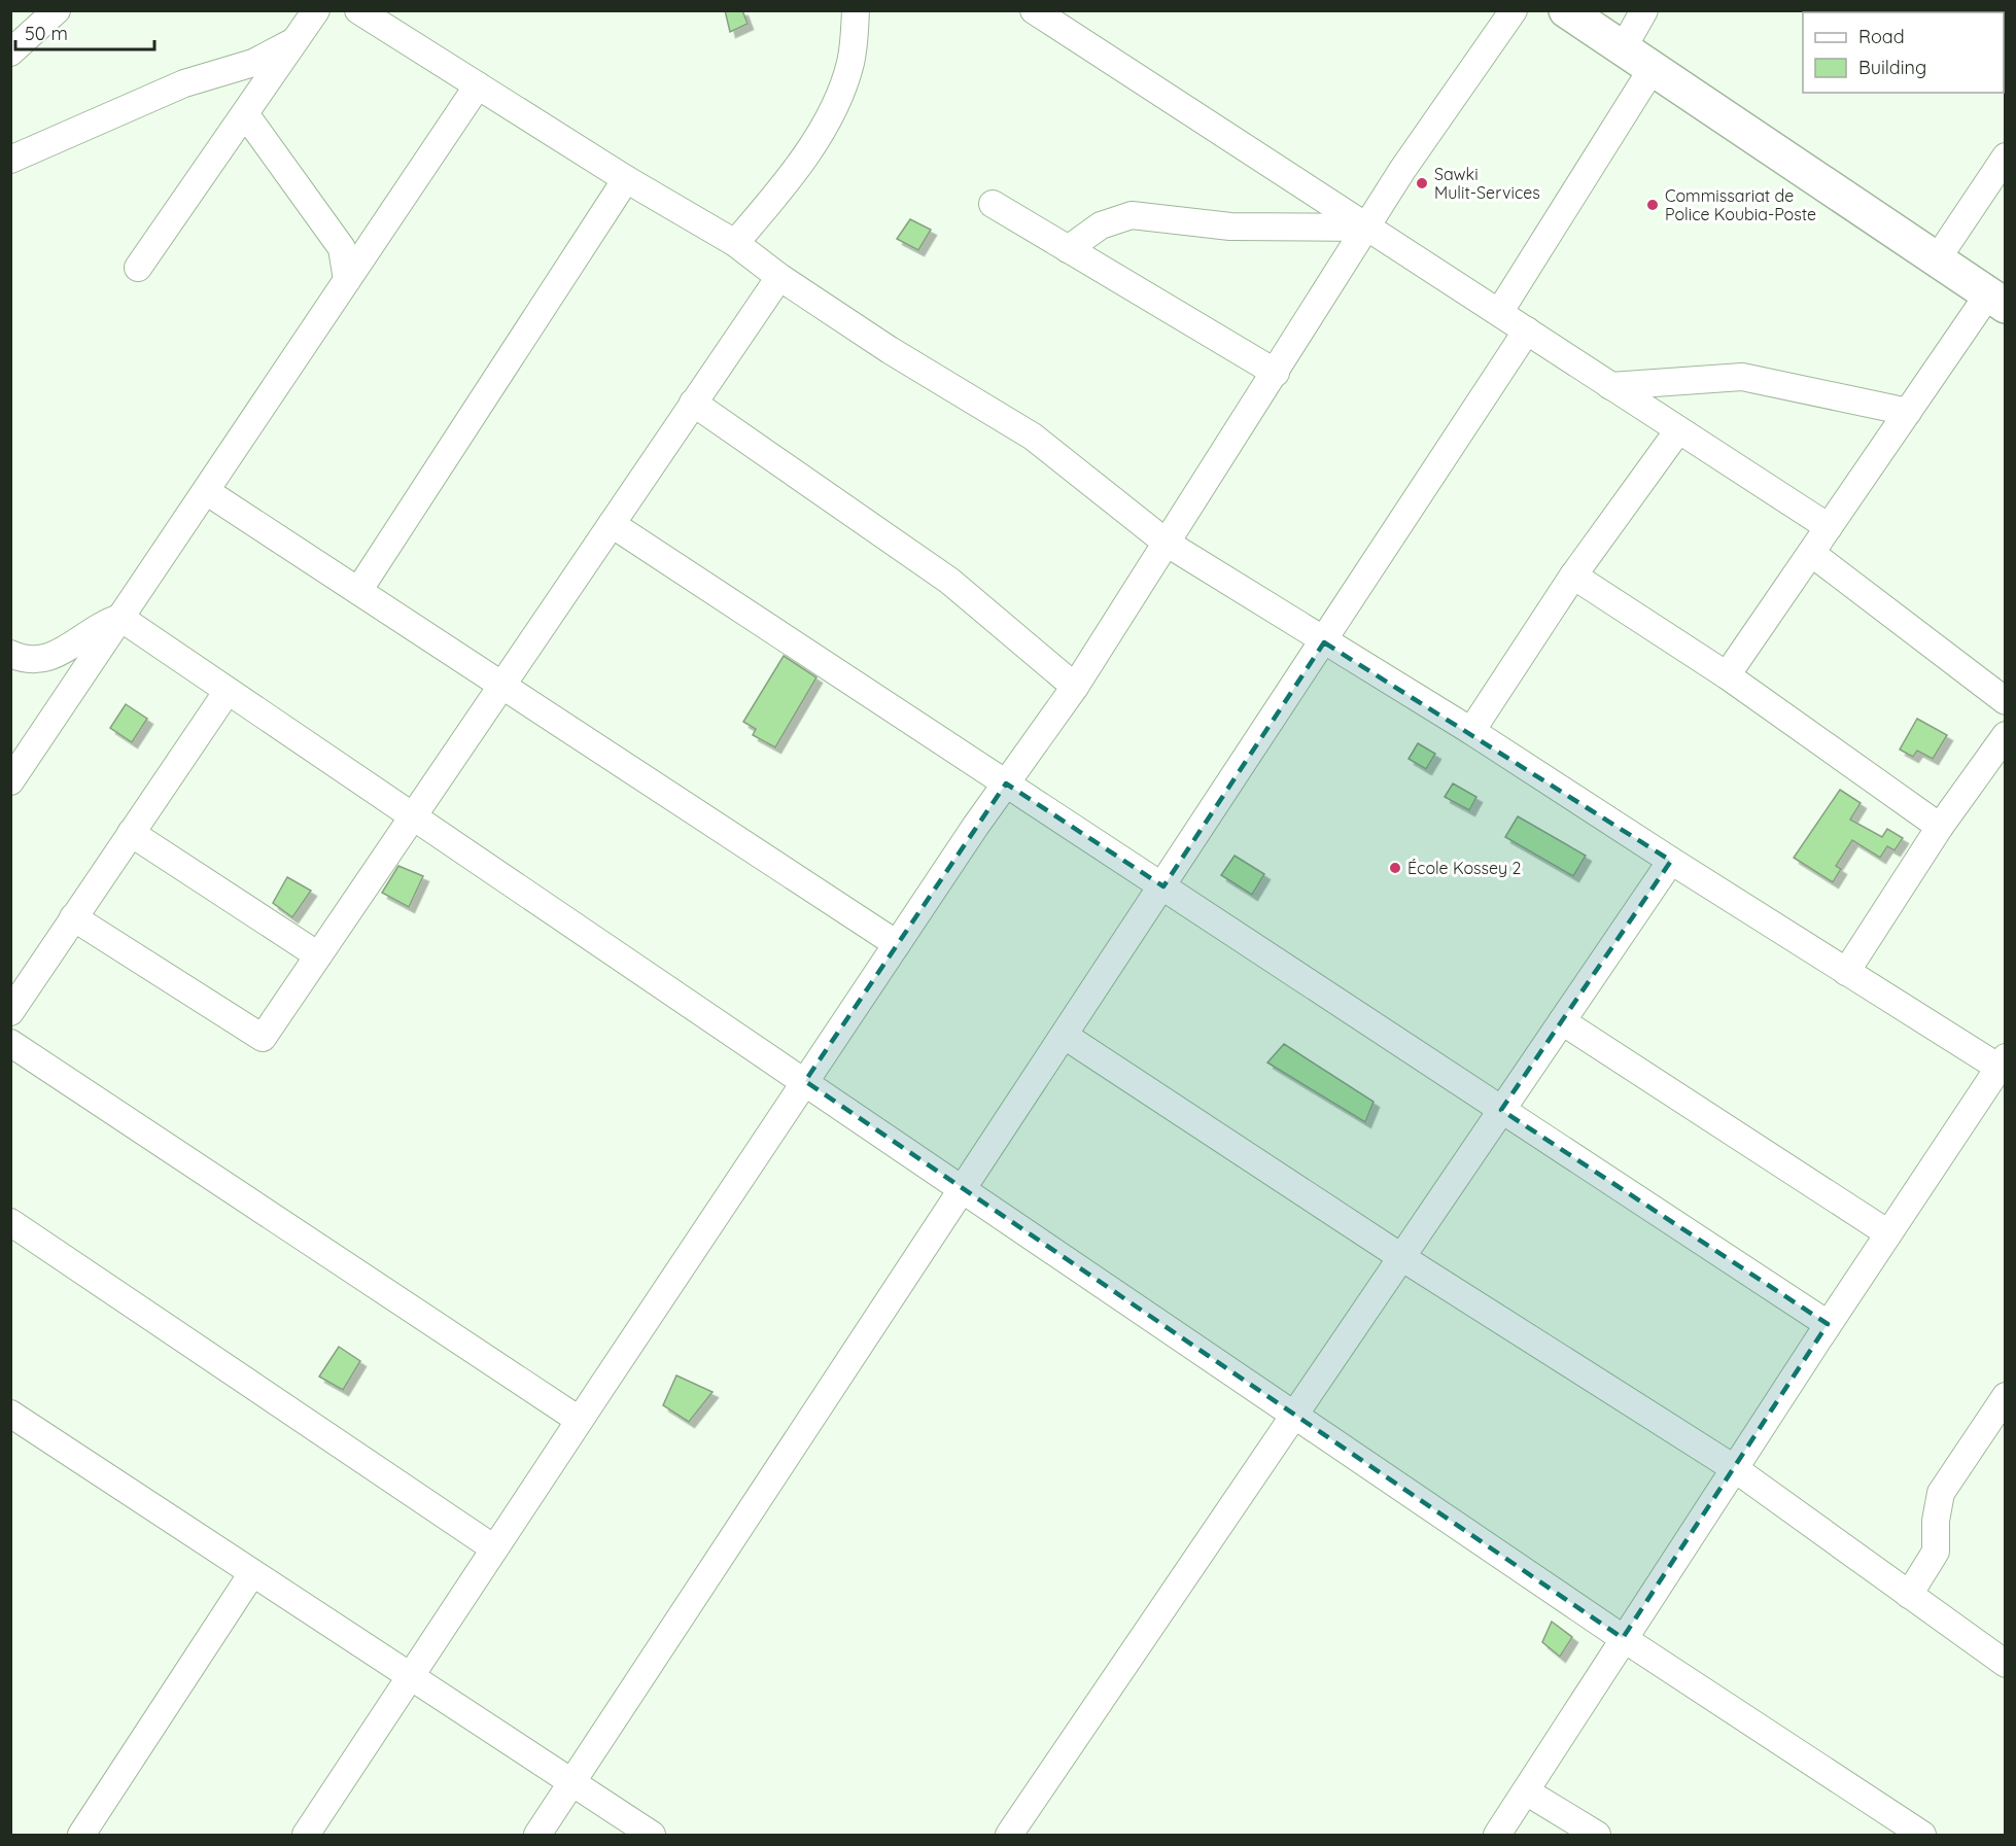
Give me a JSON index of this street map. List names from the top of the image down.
{
  "places": ["Sawki Mulit-Services", "Commissariat de Police Koubia-Poste", "École Kossey 2"],
  "legend": ["Road", "Building"],
  "scale_bar": "50 m"
}
